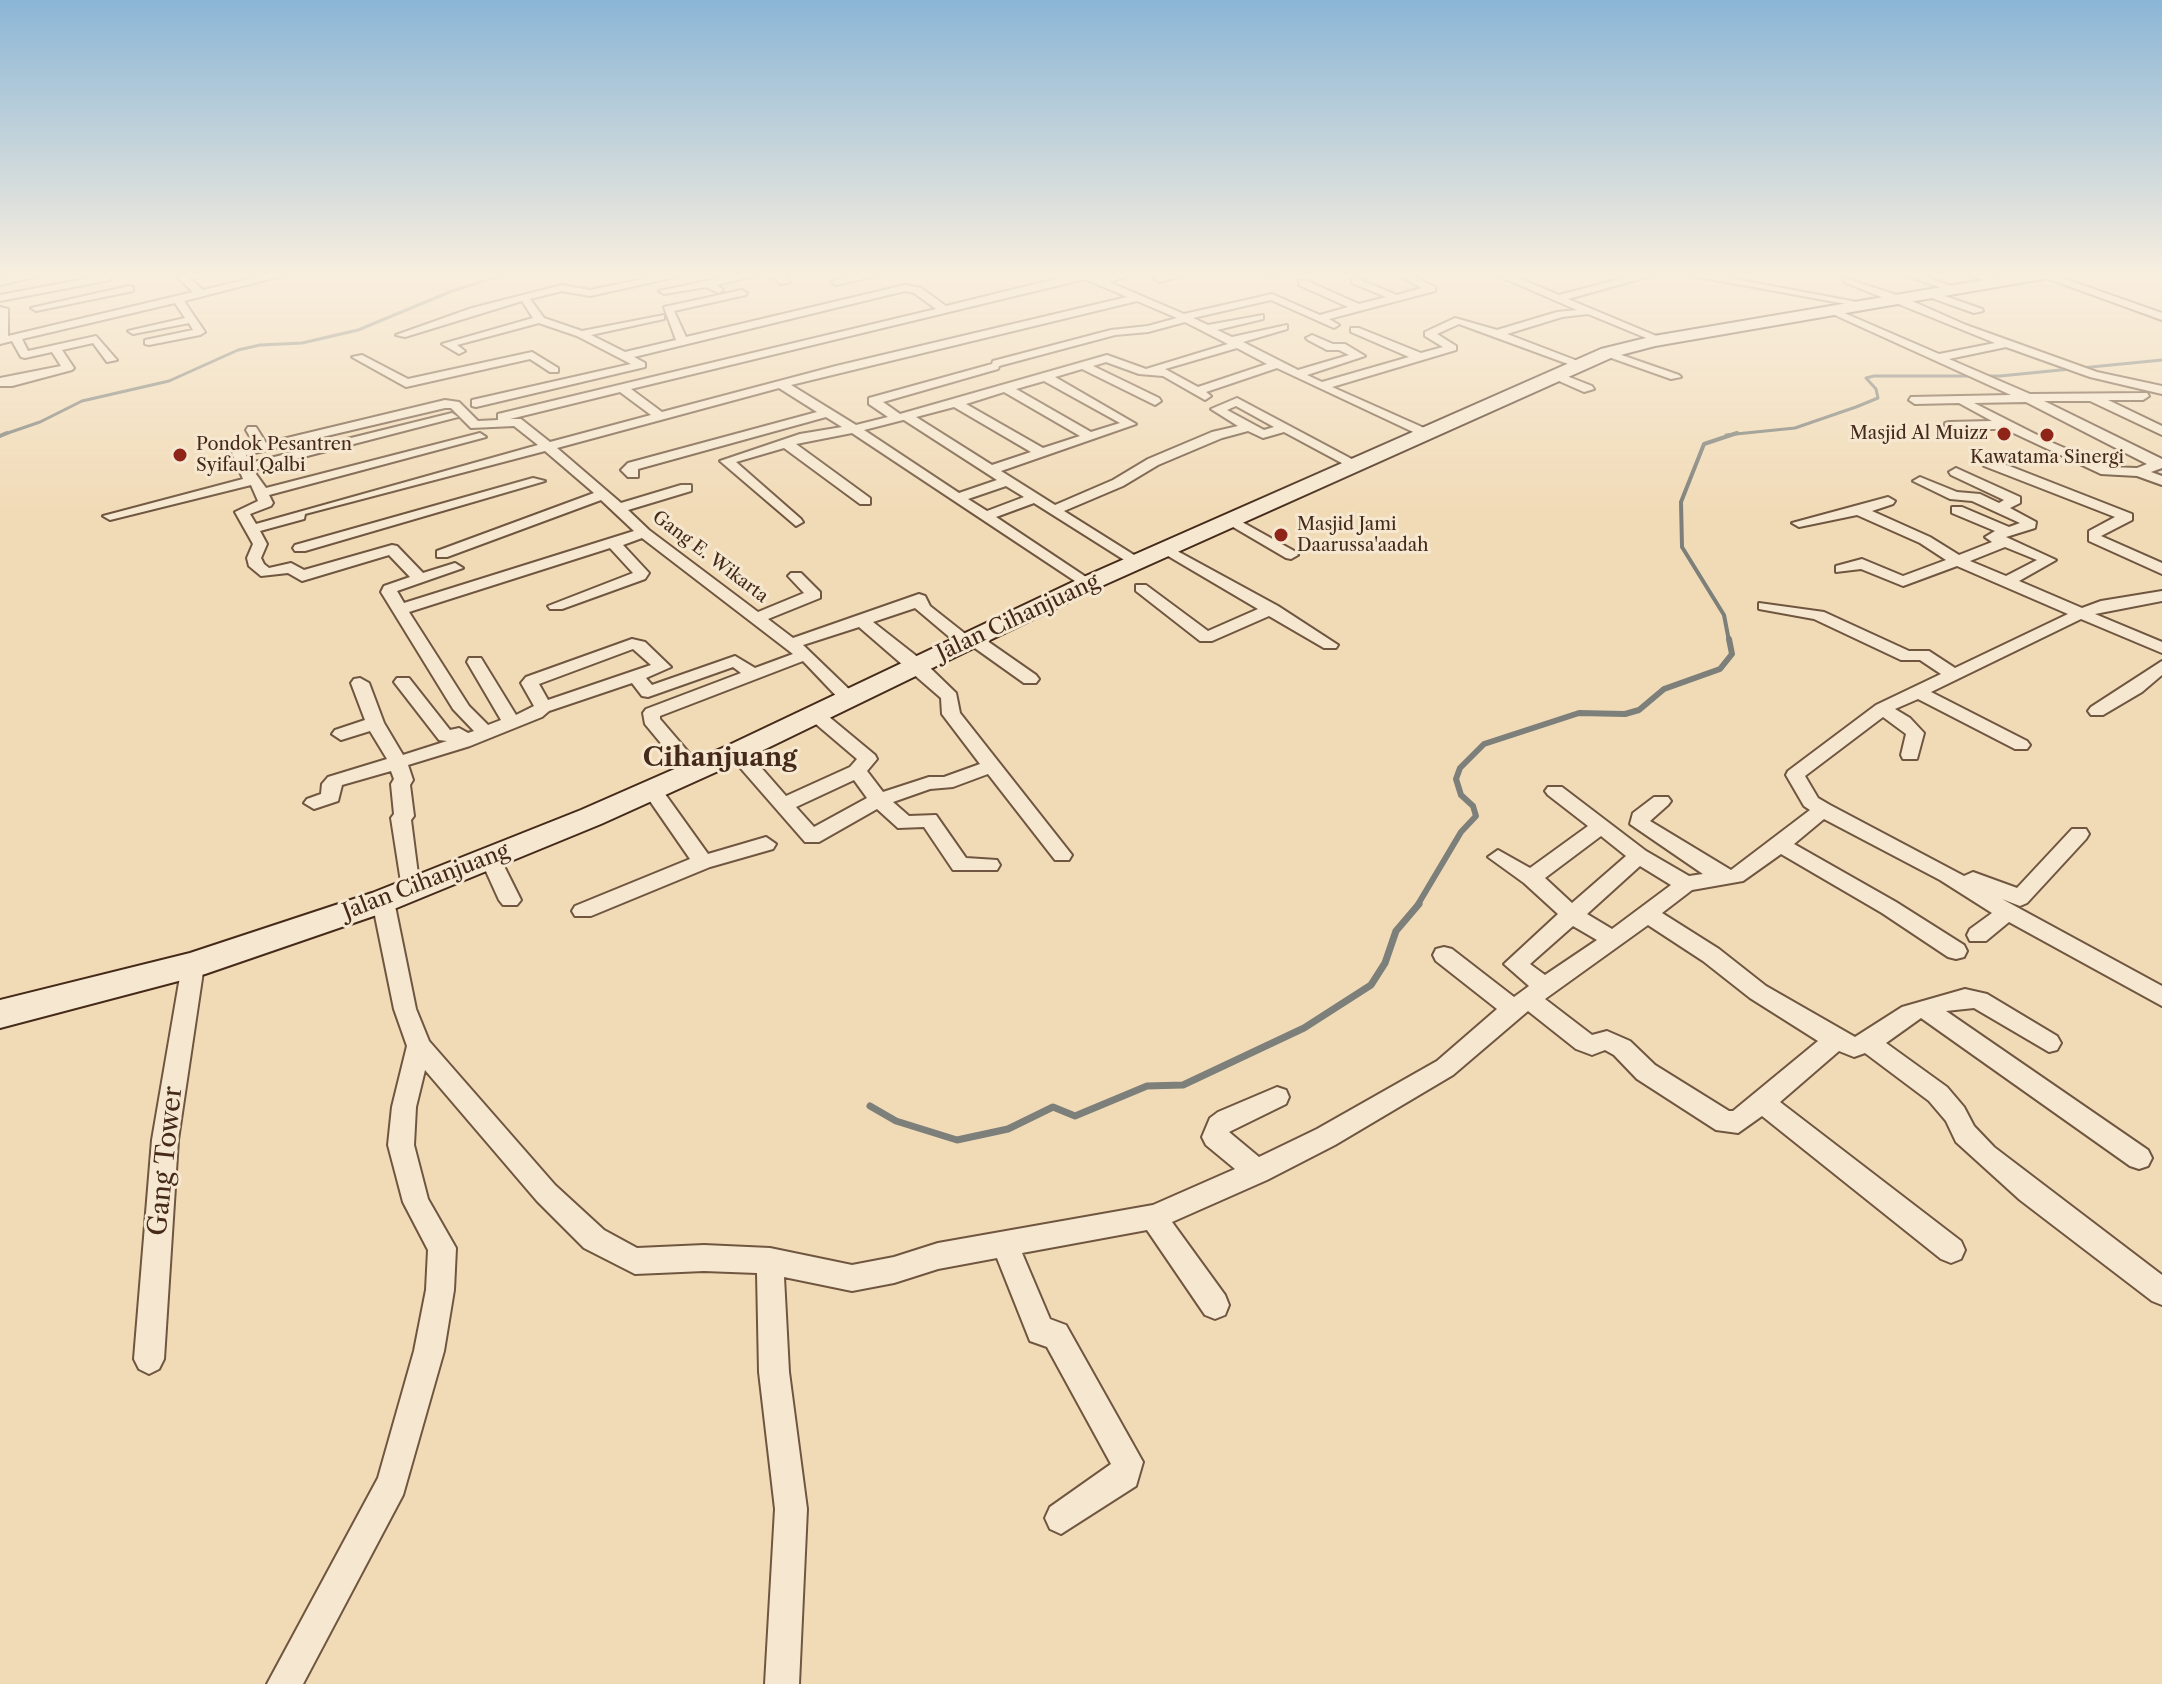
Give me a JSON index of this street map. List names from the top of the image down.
{
  "streets": {
    "main road": ["Jalan Cihanjuang"],
    "street": ["Gang E. Wikarta", "Gang Tower"]
  },
  "crossings": [
    ["Gang E. Wikarta", "Jalan Cihanjuang"],
    ["Jalan Cihanjuang", "Gang Tower"]
  ],
  "districts": ["Cihanjuang"],
  "places": [
    "Masjid Al Muizz",
    "Kawatama Sinergi",
    "Pondok Pesantren Syifaul Qalbi",
    "Masjid Jami Daarussa'aadah"
  ]
}
